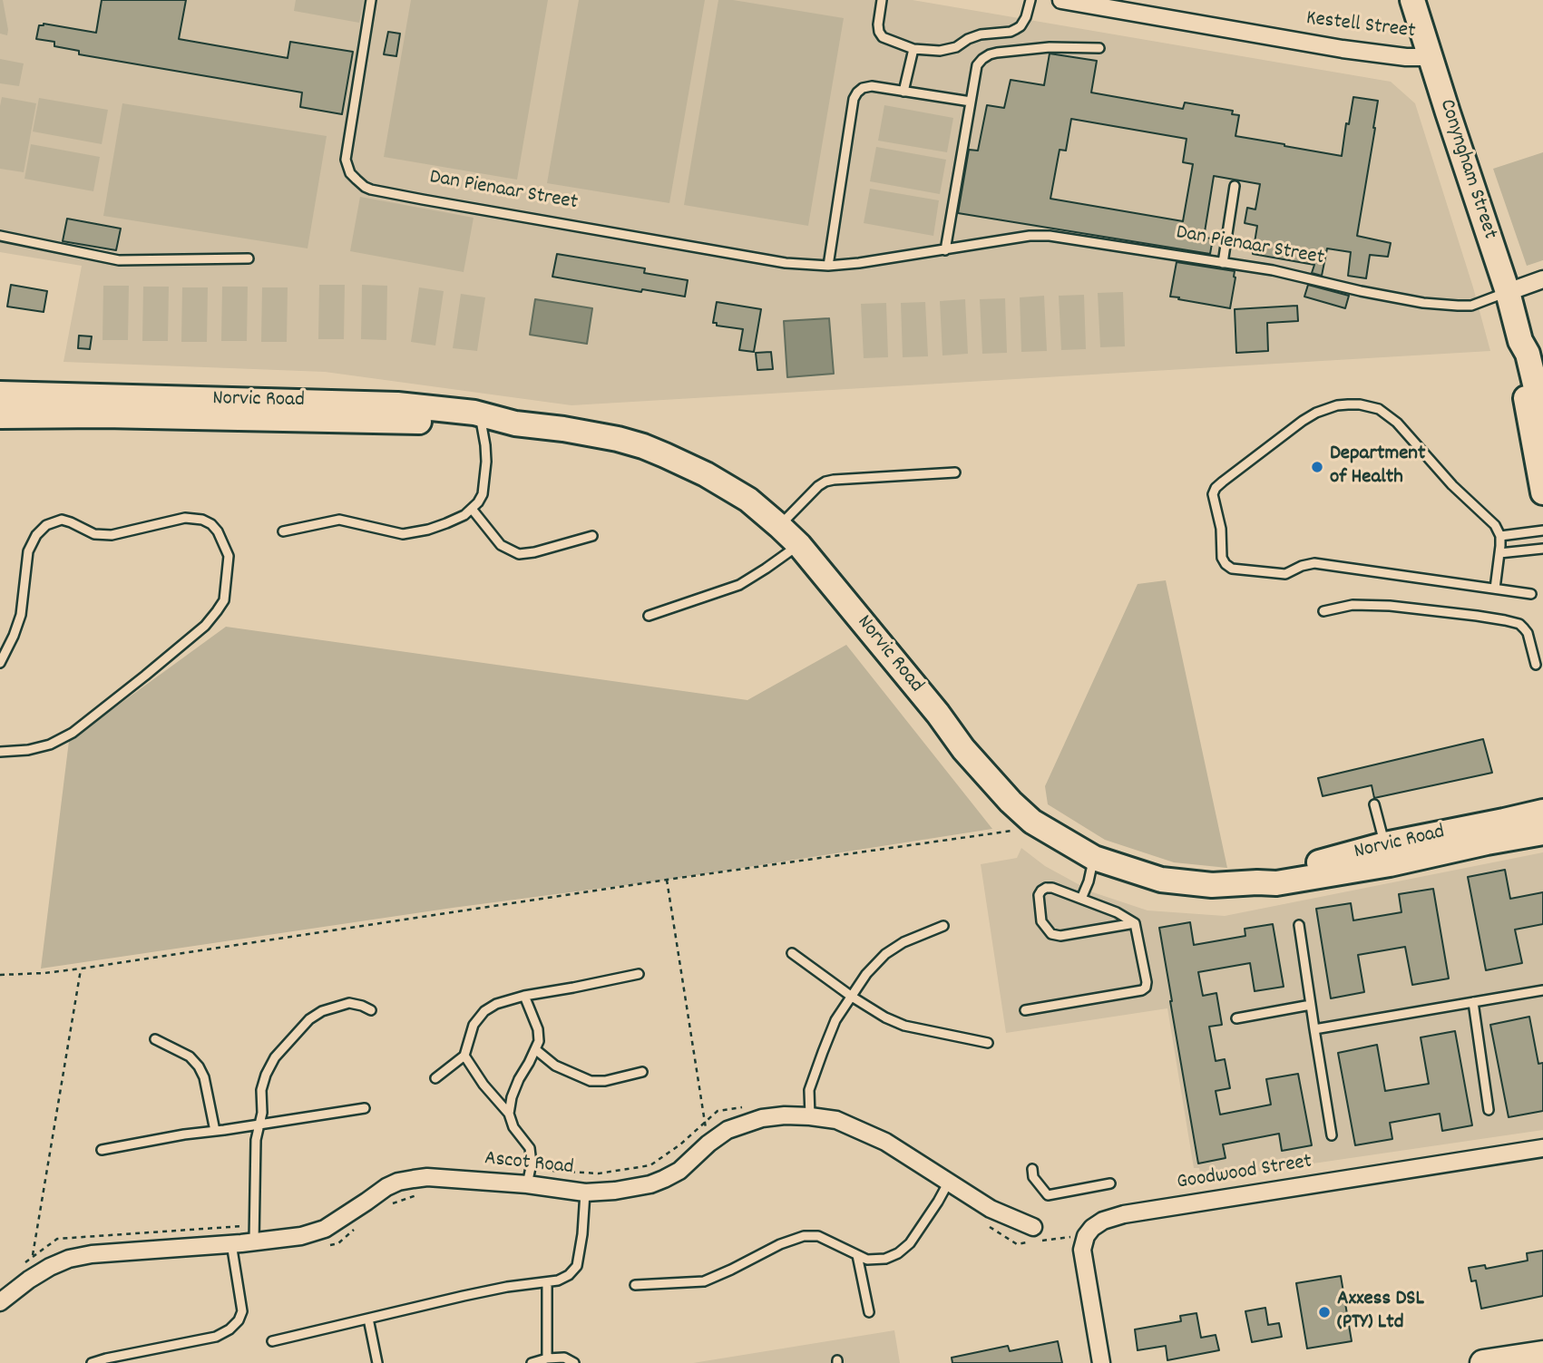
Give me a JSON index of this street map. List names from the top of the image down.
{
  "streets": {
    "street": [
      "Kestell Street",
      "Conyngham Street",
      "Dan Pienaar Street",
      "Norvic Road",
      "Ascot Road",
      "Goodwood Street"
    ]
  },
  "crossings": [
    ["Kestell Street", "Conyngham Street"],
    ["Conyngham Street", "Dan Pienaar Street"]
  ],
  "places": ["Department of Health", "Axxess DSL (PTY) Ltd"]
}
